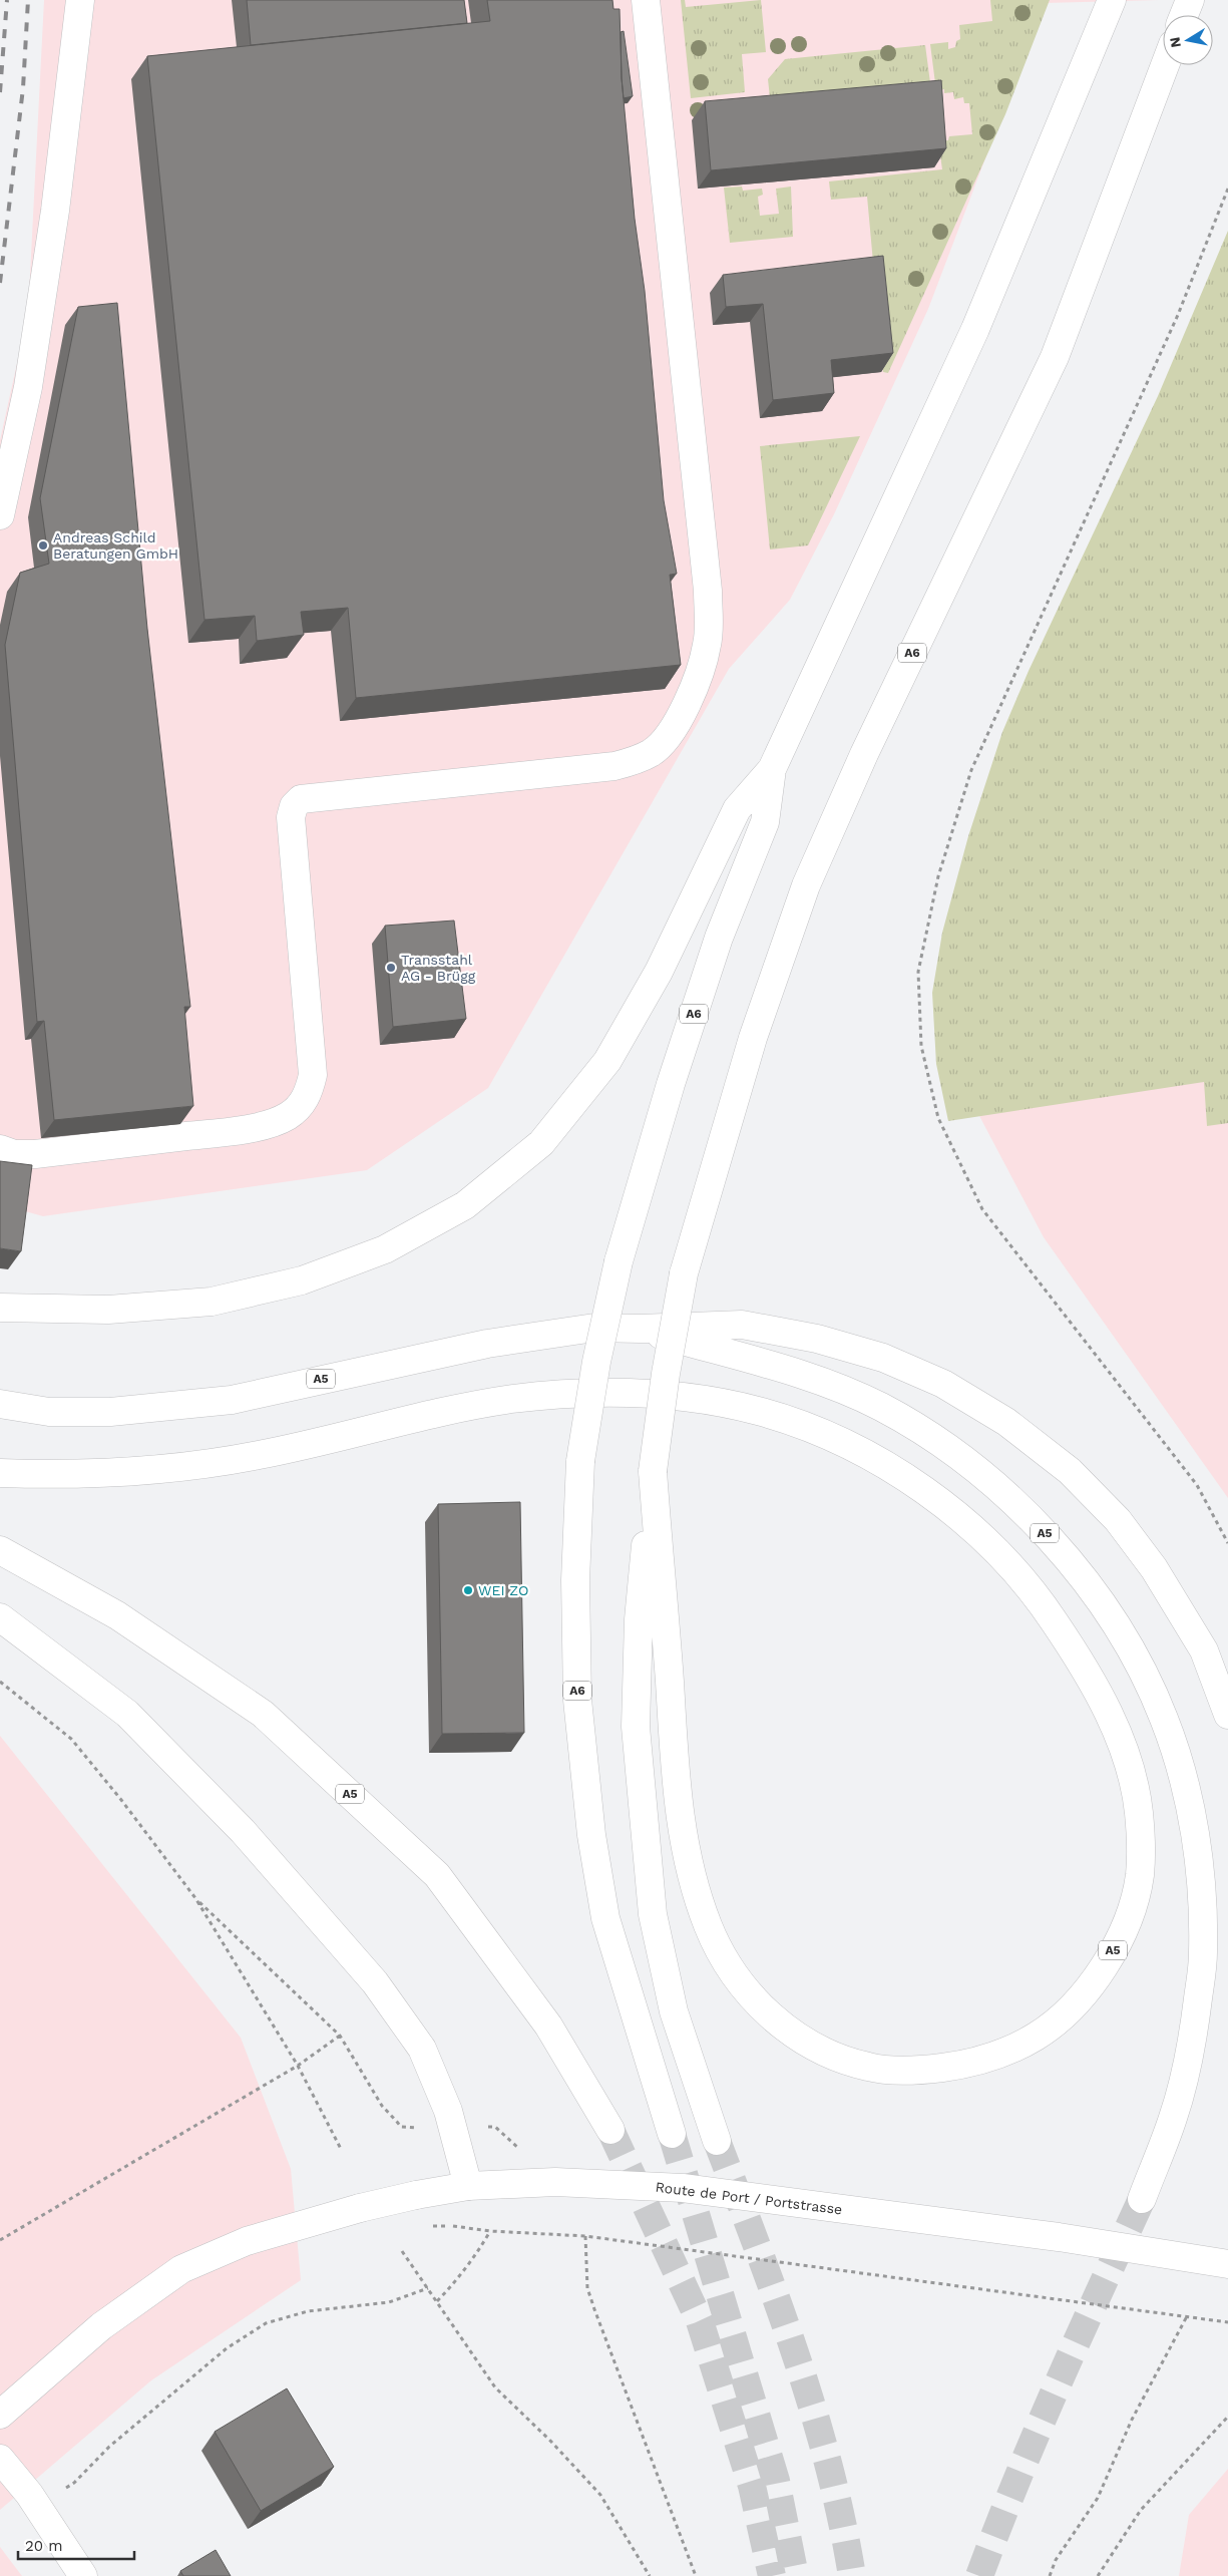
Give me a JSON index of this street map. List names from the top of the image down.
{
  "streets": {
    "main road": ["A6", "A5", "Route de Port / Portstrasse"]
  },
  "crossings": [
    ["A6", "A5"]
  ],
  "places": ["Andreas Schild Beratungen GmbH", "Transstahl AG - Brügg", "WEI ZO"],
  "scale_bar": "20 m",
  "north": "left"
}
